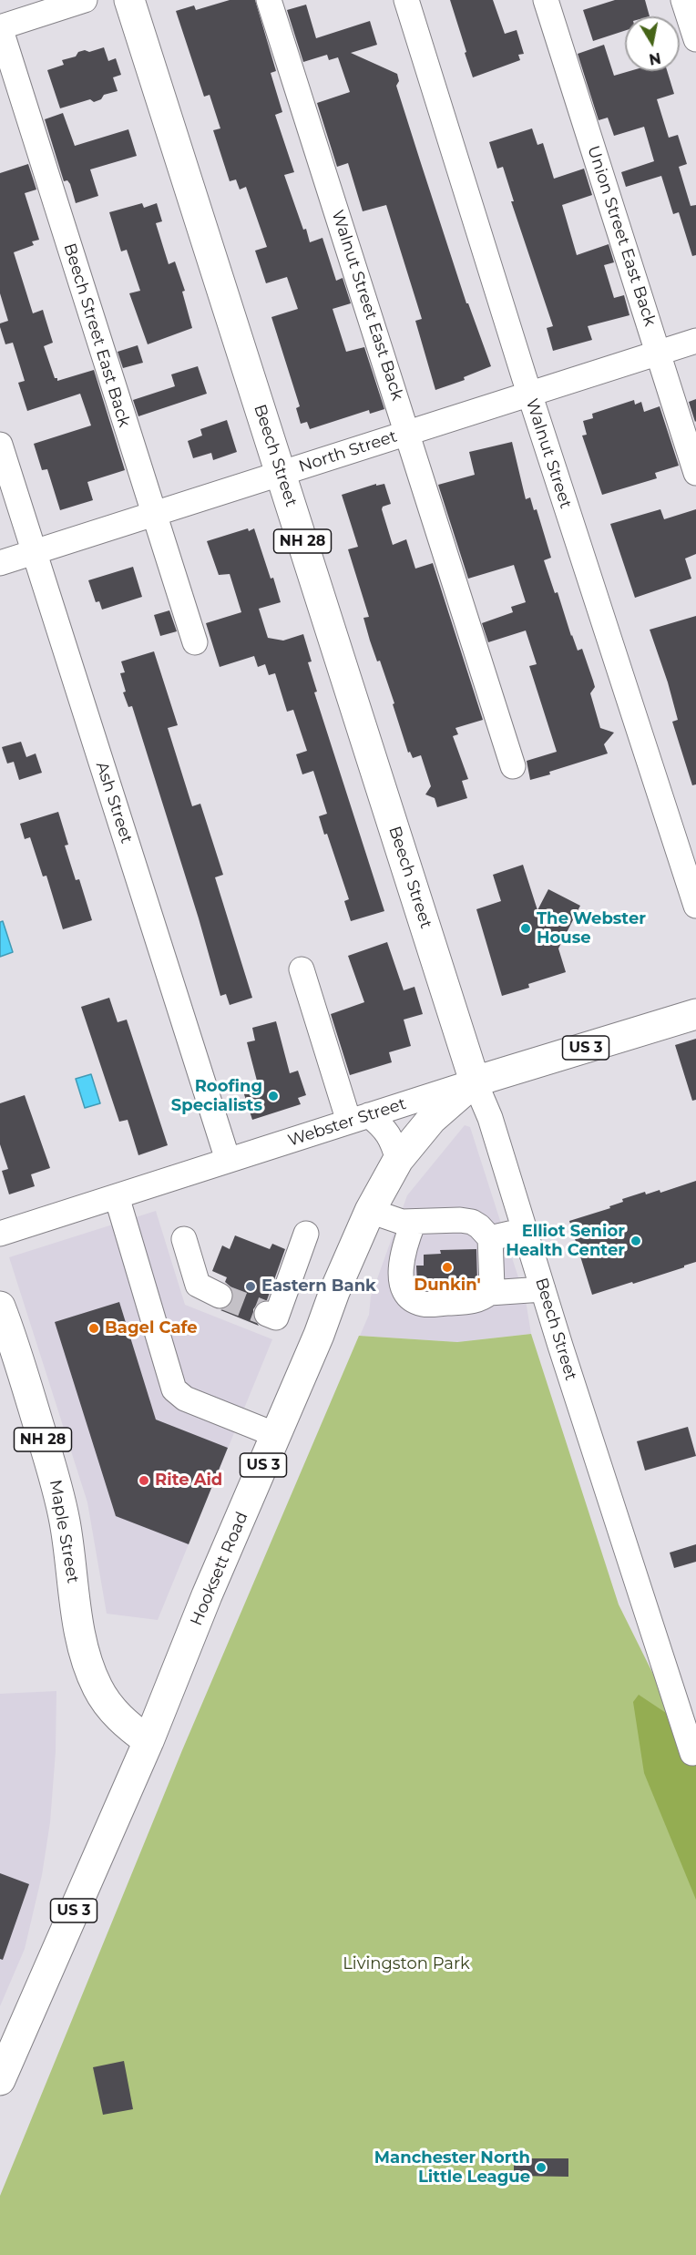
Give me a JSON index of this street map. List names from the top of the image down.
{
  "streets": {
    "main road": [
      "Beech Street",
      "NH 28",
      "US 3",
      "Webster Street",
      "Maple Street",
      "Hooksett Road"
    ],
    "street": [
      "Union Street East Back",
      "Walnut Street East Back",
      "Beech Street East Back",
      "North Street",
      "Walnut Street",
      "Ash Street"
    ]
  },
  "crossings": [
    ["Union Street East Back", "North Street"],
    ["Walnut Street East Back", "North Street"],
    ["Beech Street East Back", "North Street"],
    ["North Street", "Walnut Street"],
    ["North Street", "Beech Street"],
    ["North Street", "Ash Street"],
    ["Beech Street", "Webster Street"],
    ["Beech Street", "Hooksett Road"],
    ["Ash Street", "Webster Street"],
    ["Webster Street", "Hooksett Road"],
    ["Maple Street", "Hooksett Road"]
  ],
  "parks": ["Livingston Park"],
  "places": [
    "The Webster House",
    "Roofing Specialists",
    "Elliot Senior Health Center",
    "Dunkin'",
    "Eastern Bank",
    "Bagel Cafe",
    "Rite Aid",
    "Manchester North Little League"
  ],
  "north": "bottom"
}
